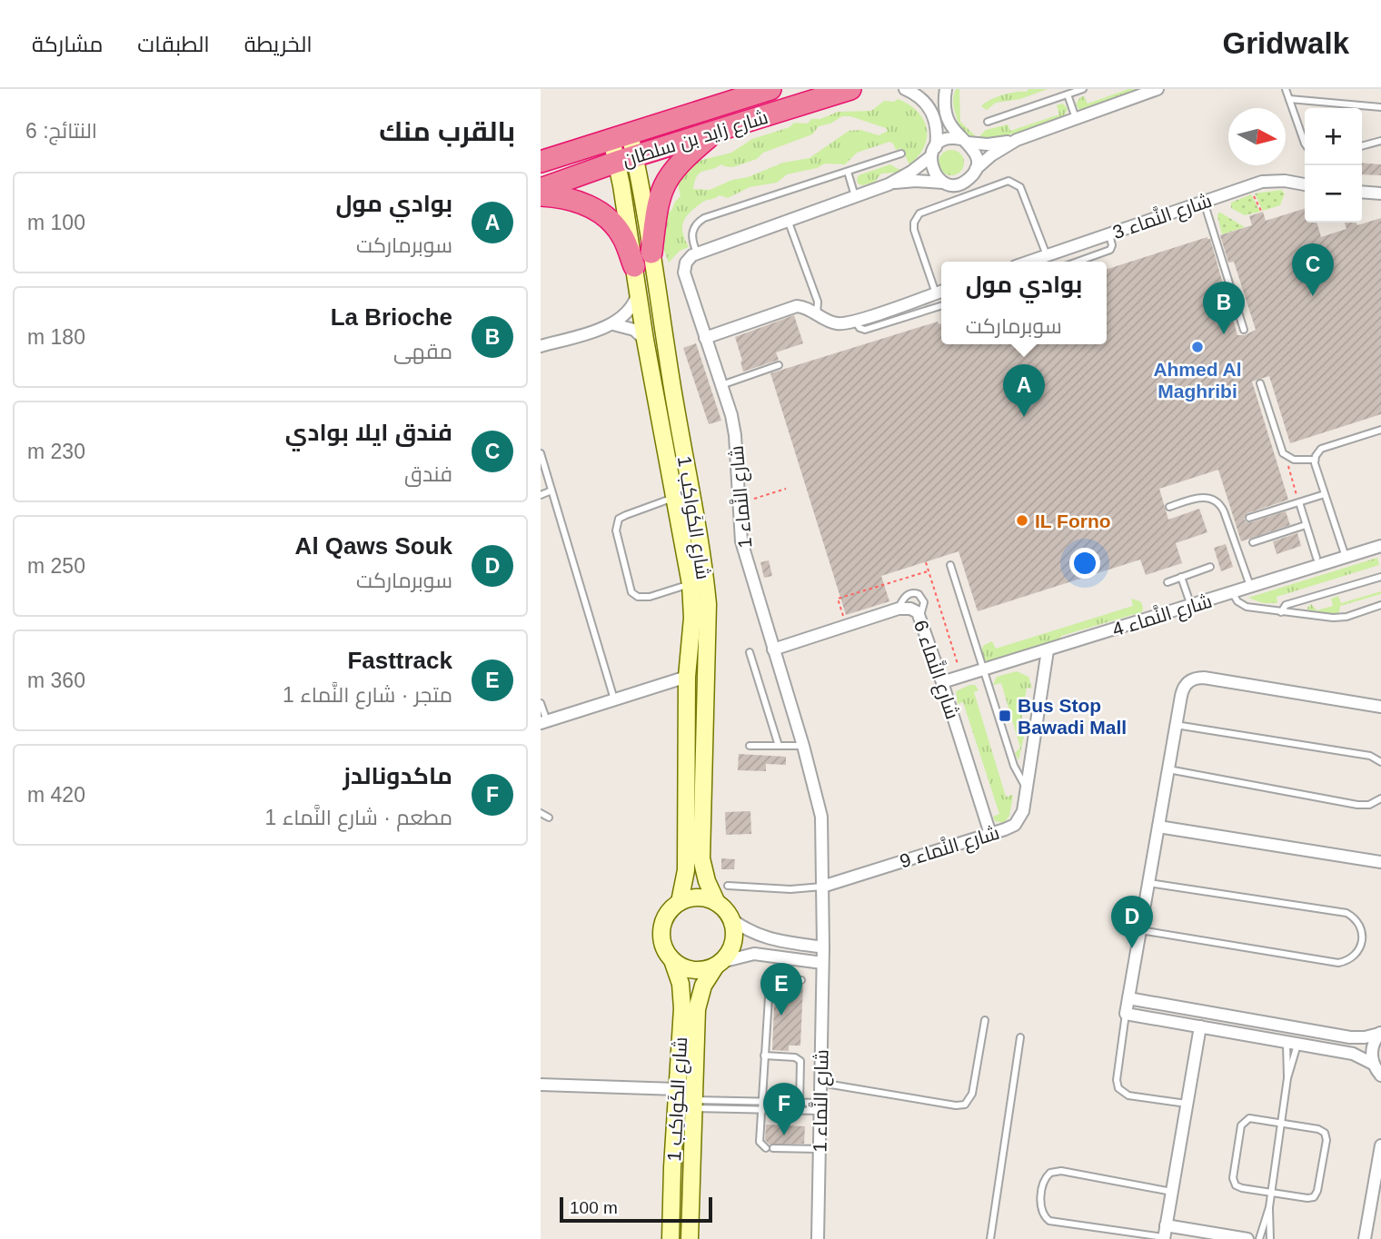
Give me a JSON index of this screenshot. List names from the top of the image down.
{
  "streets": {
    "highway": ["شارع زايد بن سلطان"],
    "street": [
      "شارع النَّماء 3",
      "شارع النَّماء 1",
      "شارع الكَواكِب 1",
      "شارع النَّماء 4",
      "شارع النَّماء 6",
      "شارع النَّماء 9"
    ]
  },
  "crossings": [
    ["شارع زايد بن سلطان", "شارع الكَواكِب 1"],
    ["شارع النَّماء 1", "شارع النَّماء 6"],
    ["شارع النَّماء 1", "شارع النَّماء 9"],
    ["شارع النَّماء 4", "شارع النَّماء 6"],
    ["شارع النَّماء 4", "شارع النَّماء 9"],
    ["شارع النَّماء 6", "شارع النَّماء 9"]
  ],
  "places": {
    "other": ["Ahmed Al Maghribi", "IL Forno"],
    "transit": ["Bus Stop Bawadi Mall"]
  },
  "scale_bar": "100 m",
  "north": "right",
  "page": {
    "header": "Gridwalk",
    "nav": ["الخريطة", "الطبقات", "مشاركة"],
    "heading": ["بالقرب منك", "النتائج: 6"],
    "map_buttons": ["+", "−"],
    "list": [
      {
        "mark": "A",
        "name": "بوادي مول",
        "note": "سوبرماركت",
        "value": "100 m"
      },
      {
        "mark": "B",
        "name": "La Brioche",
        "note": "مقهى",
        "value": "180 m"
      },
      {
        "mark": "C",
        "name": "فندق ايلا بوادي",
        "note": "فندق",
        "value": "230 m"
      },
      {
        "mark": "D",
        "name": "Al Qaws Souk",
        "note": "سوبرماركت",
        "value": "250 m"
      },
      {
        "mark": "E",
        "name": "Fasttrack",
        "note": "متجر · شارع النَّماء 1",
        "value": "360 m"
      },
      {
        "mark": "F",
        "name": "ماكدونالدز",
        "note": "مطعم · شارع النَّماء 1",
        "value": "420 m"
      }
    ],
    "pins": [
      "C",
      "B",
      "A",
      "D",
      "E",
      "F"
    ],
    "popup": ["بوادي مول", "سوبرماركت"],
    "scale": "100 m"
  }
}
